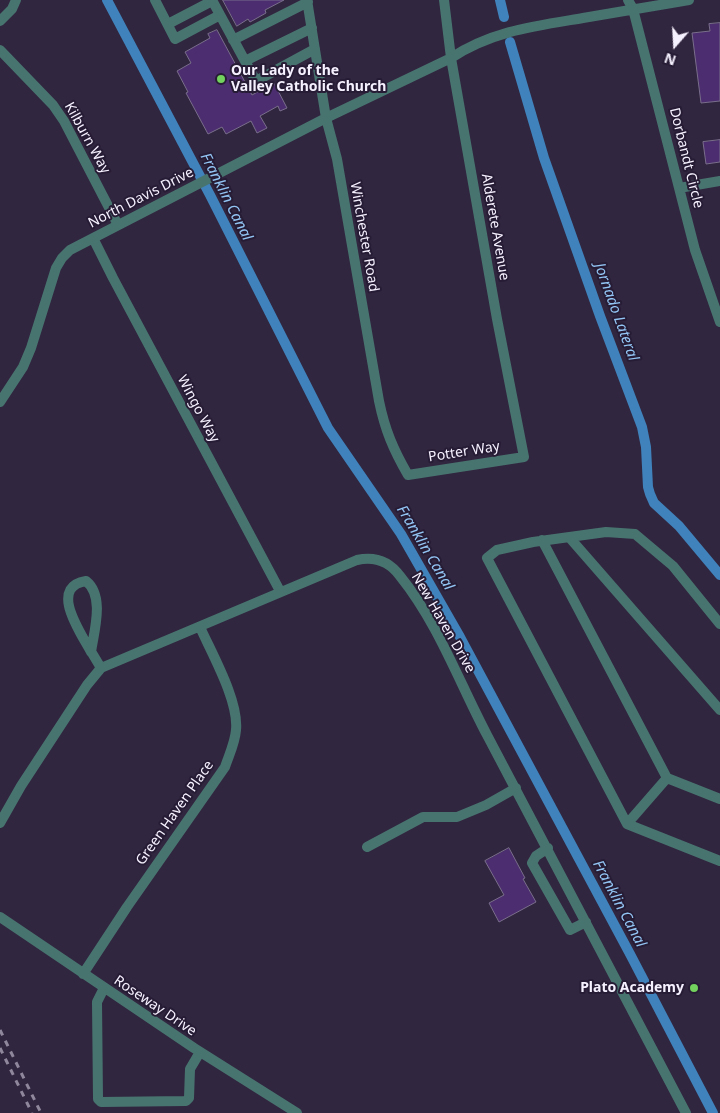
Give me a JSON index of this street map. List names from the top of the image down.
{
  "streets": {
    "street": [
      "Kilburn Way",
      "Dorbandt Circle",
      "North Davis Drive",
      "Alderete Avenue",
      "Winchester Road",
      "Wingo Way",
      "Potter Way",
      "New Haven Drive",
      "Green Haven Place",
      "Roseway Drive"
    ]
  },
  "crossings": [
    ["Kilburn Way", "North Davis Drive"],
    ["Dorbandt Circle", "North Davis Drive"],
    ["North Davis Drive", "Alderete Avenue"],
    ["North Davis Drive", "Winchester Road"],
    ["North Davis Drive", "Wingo Way"],
    ["Alderete Avenue", "Potter Way"],
    ["Winchester Road", "Potter Way"],
    ["Wingo Way", "New Haven Drive"],
    ["New Haven Drive", "Green Haven Place"],
    ["Green Haven Place", "Roseway Drive"]
  ],
  "water": ["Franklin Canal", "Jornado Lateral"],
  "places": ["Our Lady of the Valley Catholic Church", "Plato Academy"],
  "north": "bottom"
}
